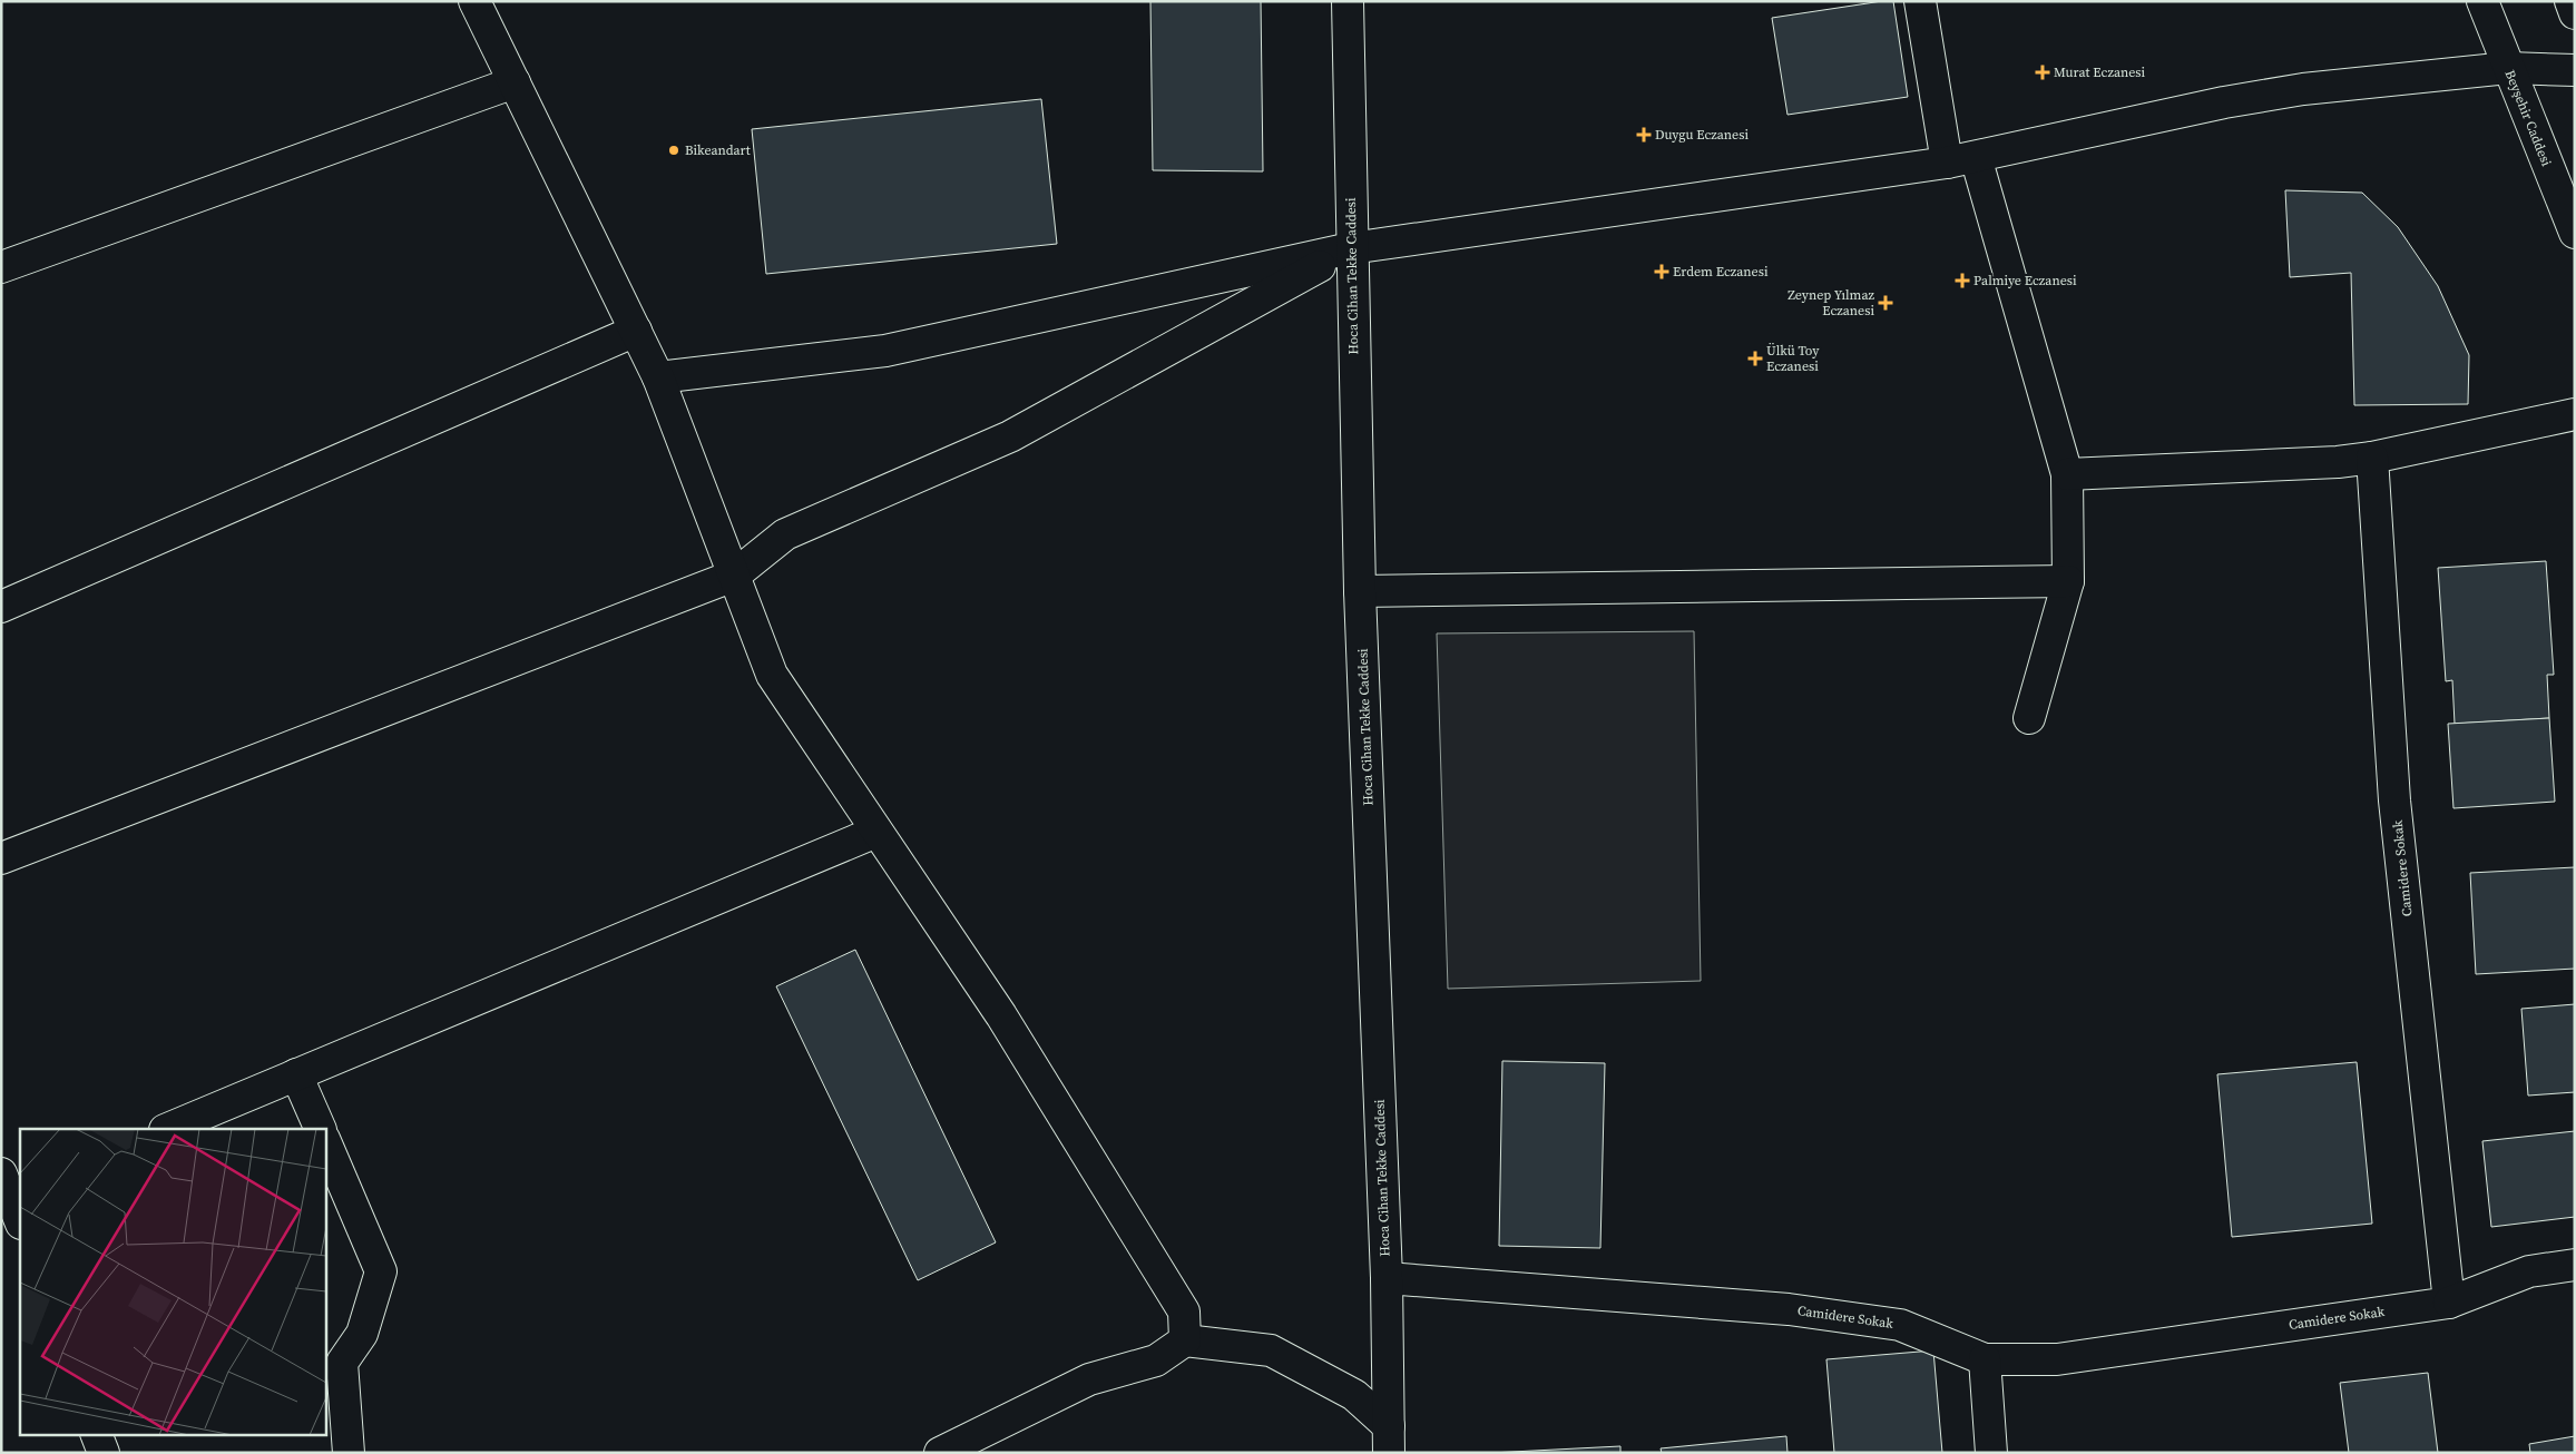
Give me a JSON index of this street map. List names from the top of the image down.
{
  "streets": {
    "street": ["Beyşehir Caddesi", "Hoca Cihan Tekke Caddesi", "Camidere Sokak"]
  },
  "crossings": [
    ["Hoca Cihan Tekke Caddesi", "Camidere Sokak"]
  ],
  "places": {
    "health": [
      "Murat Eczanesi",
      "Duygu Eczanesi",
      "Erdem Eczanesi",
      "Palmiye Eczanesi",
      "Zeynep Yılmaz Eczanesi",
      "Ülkü Toy Eczanesi"
    ],
    "other": ["Bikeandart"]
  }
}
